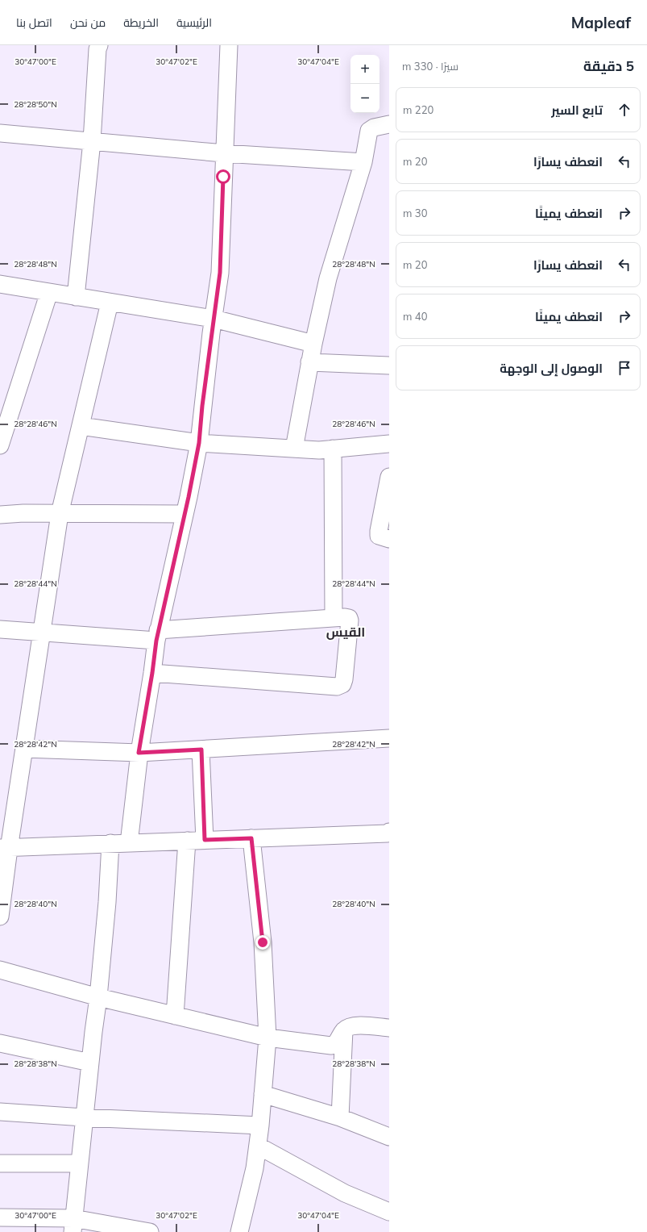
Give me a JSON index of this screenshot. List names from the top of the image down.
{
  "districts": ["القيس"],
  "page": {
    "header": "Mapleaf",
    "nav": [
      "الرئيسية",
      "الخريطة",
      "من نحن",
      "اتصل بنا"
    ],
    "heading": ["5 دقيقة", "سيرًا · 330 m"],
    "map_buttons": ["+", "−"],
    "list": [
      ["تابع السير", "220 m"],
      ["انعطف يسارًا", "20 m"],
      ["انعطف يمينًا", "30 m"],
      ["انعطف يسارًا", "20 m"],
      ["انعطف يمينًا", "40 m"],
      "الوصول إلى الوجهة"
    ]
  },
  "coordinates": [
    "30°47'00\"E",
    "30°47'02\"E",
    "30°47'04\"E",
    "28°28'50\"N",
    "28°28'48\"N",
    "28°28'46\"N",
    "28°28'44\"N",
    "28°28'42\"N",
    "28°28'40\"N",
    "28°28'38\"N"
  ]
}
